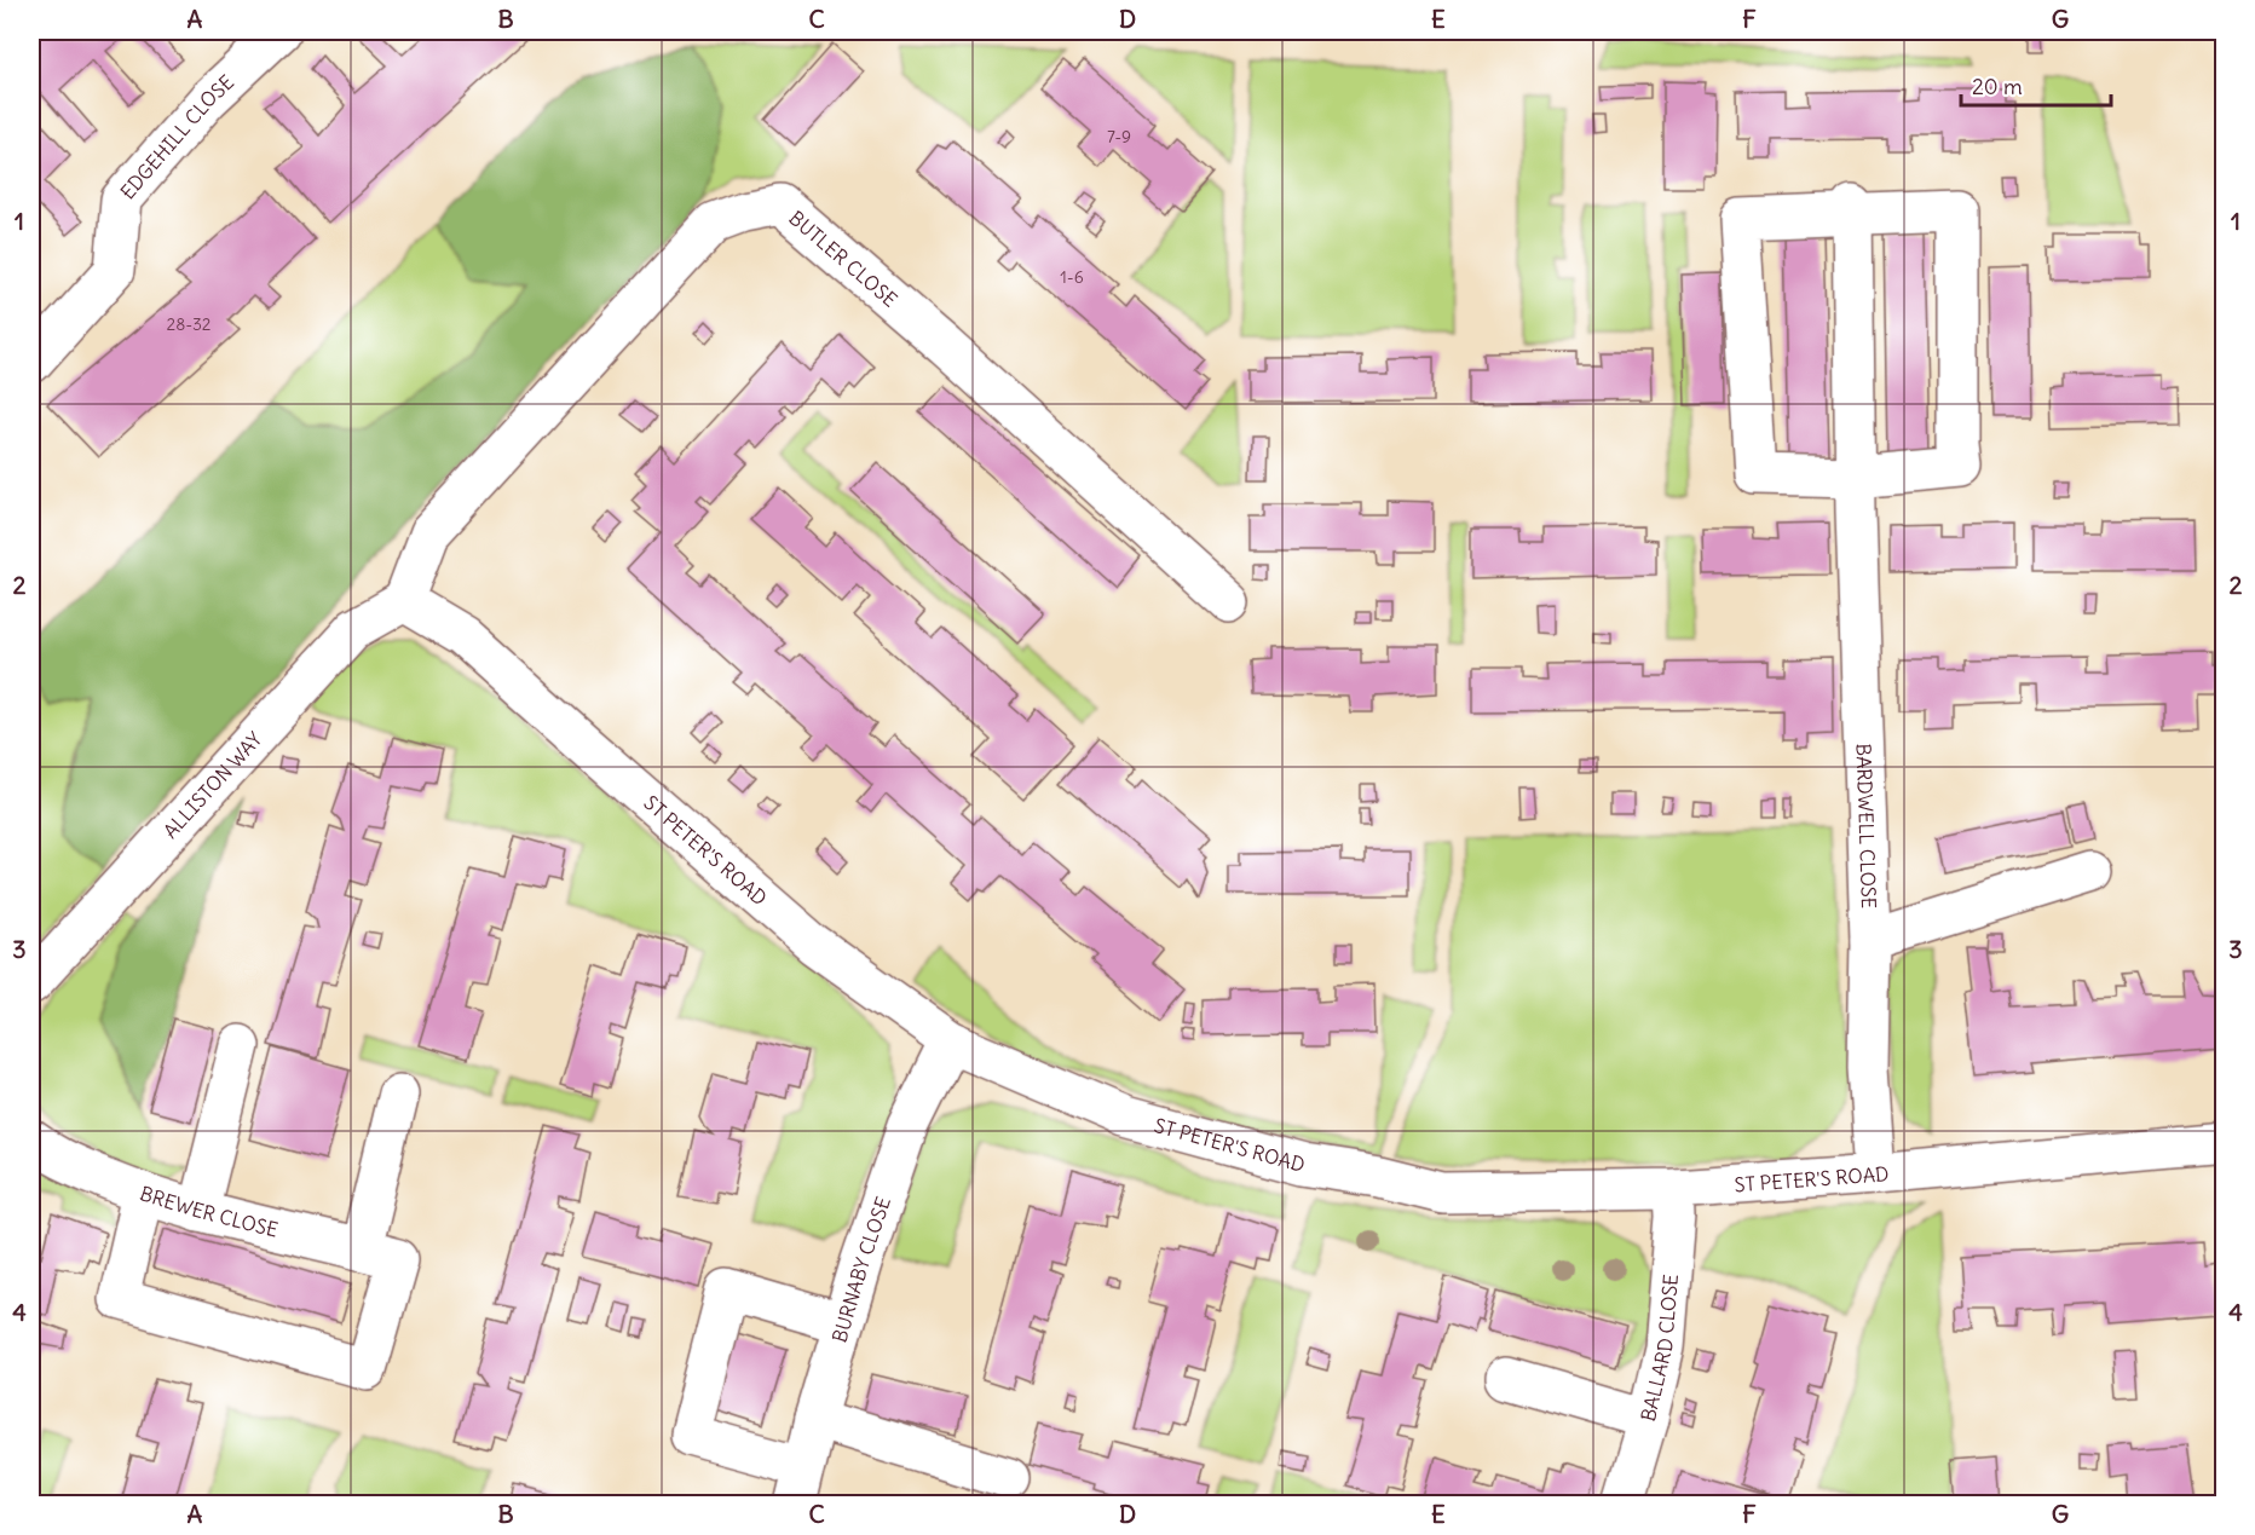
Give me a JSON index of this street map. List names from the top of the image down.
{
  "streets": {
    "street": [
      "EDGEHILL CLOSE",
      "BUTLER CLOSE",
      "ALLISTON WAY",
      "BARDWELL CLOSE",
      "ST PETER'S ROAD",
      "BREWER CLOSE",
      "BURNABY CLOSE",
      "BALLARD CLOSE"
    ]
  },
  "crossings": [
    ["BUTLER CLOSE", "ALLISTON WAY"],
    ["BUTLER CLOSE", "ST PETER'S ROAD"],
    ["ALLISTON WAY", "ST PETER'S ROAD"],
    ["BARDWELL CLOSE", "ST PETER'S ROAD"],
    ["ST PETER'S ROAD", "BURNABY CLOSE"],
    ["ST PETER'S ROAD", "BALLARD CLOSE"]
  ],
  "house_numbers": ["7-9", "1-6", "28-32"],
  "scale_bar": "20 m",
  "grid": {
    "columns": [
      "A",
      "B",
      "C",
      "D",
      "E",
      "F",
      "G"
    ],
    "rows": [
      "1",
      "2",
      "3",
      "4"
    ]
  }
}
